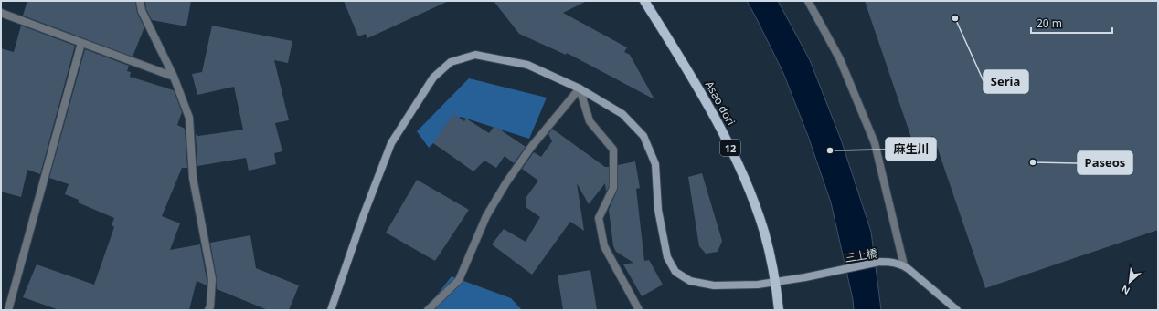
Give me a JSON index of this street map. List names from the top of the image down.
{
  "streets": {
    "main road": ["Asao dori", "12"],
    "street": ["三上橋"]
  },
  "crossings": [
    ["Asao dori", "三上橋"]
  ],
  "places": ["Seria", "麻生川", "Paseos"],
  "scale_bar": "20 m",
  "north": "bottom left"
}
